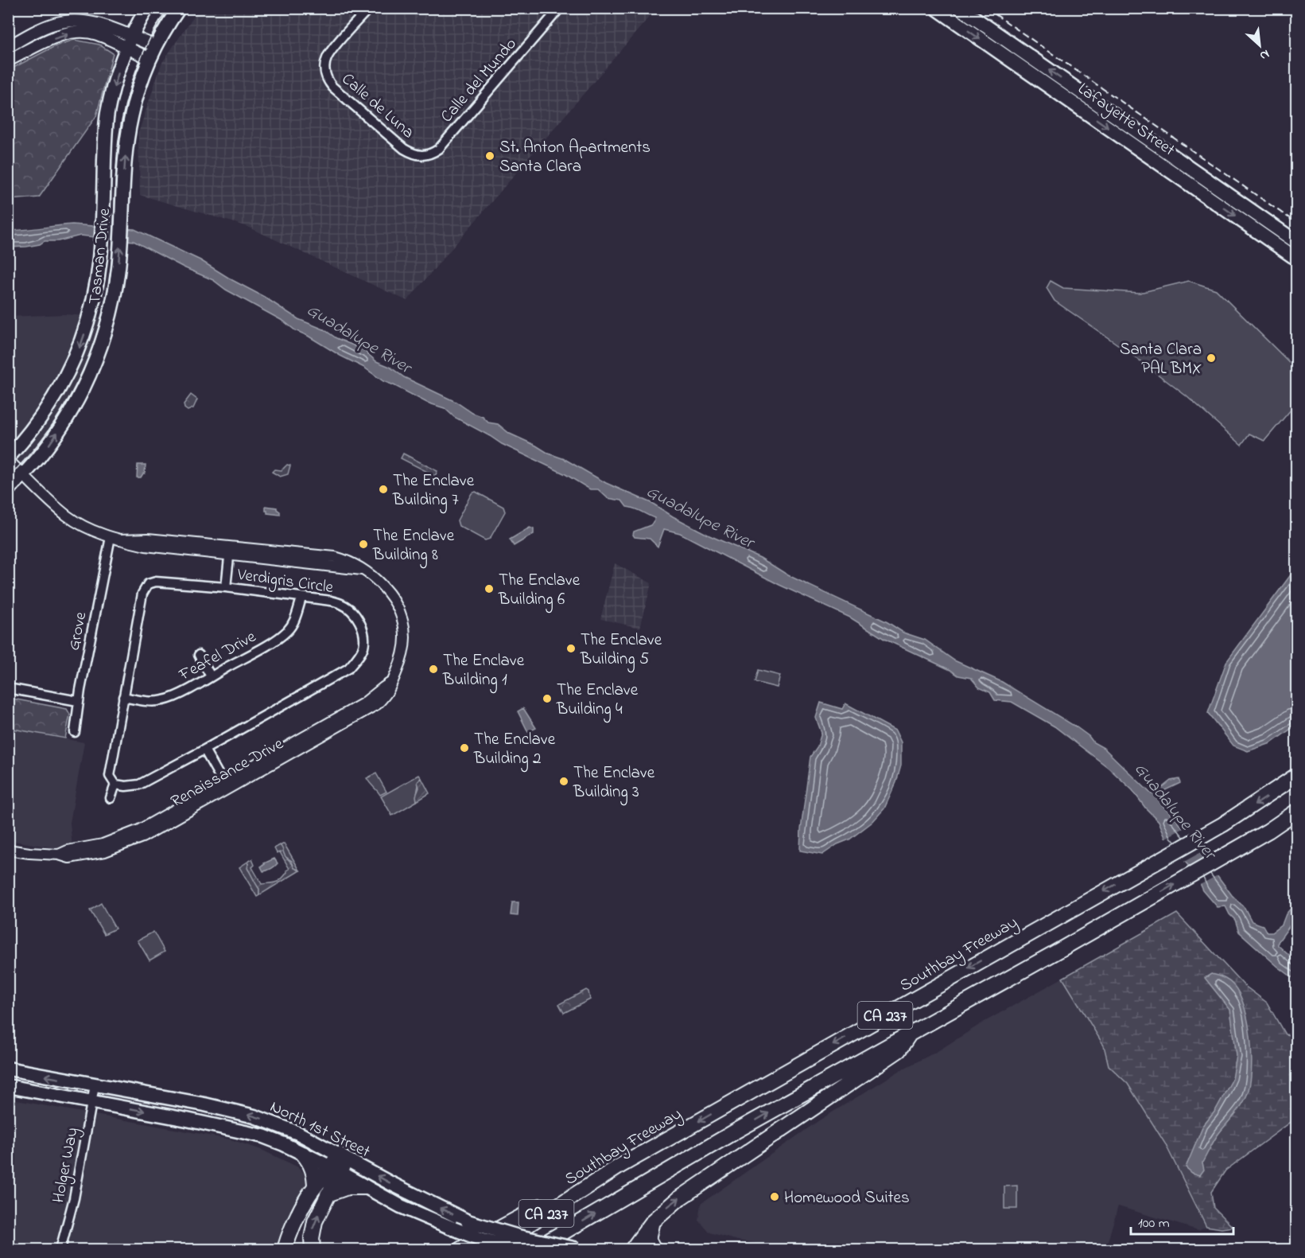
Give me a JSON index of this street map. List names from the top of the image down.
{
  "streets": {
    "highway": ["Southbay Freeway", "CA 237"],
    "main road": ["Lafayette Street", "Tasman Drive", "North 1st Street"],
    "street": [
      "Calle del Mundo",
      "Calle de Luna",
      "Verdigris Circle",
      "Grove",
      "Feafel Drive",
      "Renaissance Drive",
      "Holger Way"
    ]
  },
  "crossings": [
    ["Calle del Mundo", "Calle de Luna"],
    ["Tasman Drive", "Renaissance Drive"],
    ["Verdigris Circle", "Feafel Drive"],
    ["Grove", "Renaissance Drive"],
    ["North 1st Street", "Holger Way"]
  ],
  "water": ["Guadalupe River"],
  "places": [
    "St. Anton Apartments Santa Clara",
    "Santa Clara PAL BMX",
    "The Enclave Building 7",
    "The Enclave Building 8",
    "The Enclave Building 6",
    "The Enclave Building 5",
    "The Enclave Building 1",
    "The Enclave Building 4",
    "The Enclave Building 2",
    "The Enclave Building 3",
    "Homewood Suites"
  ],
  "scale_bar": "100 m",
  "north": "bottom right"
}
